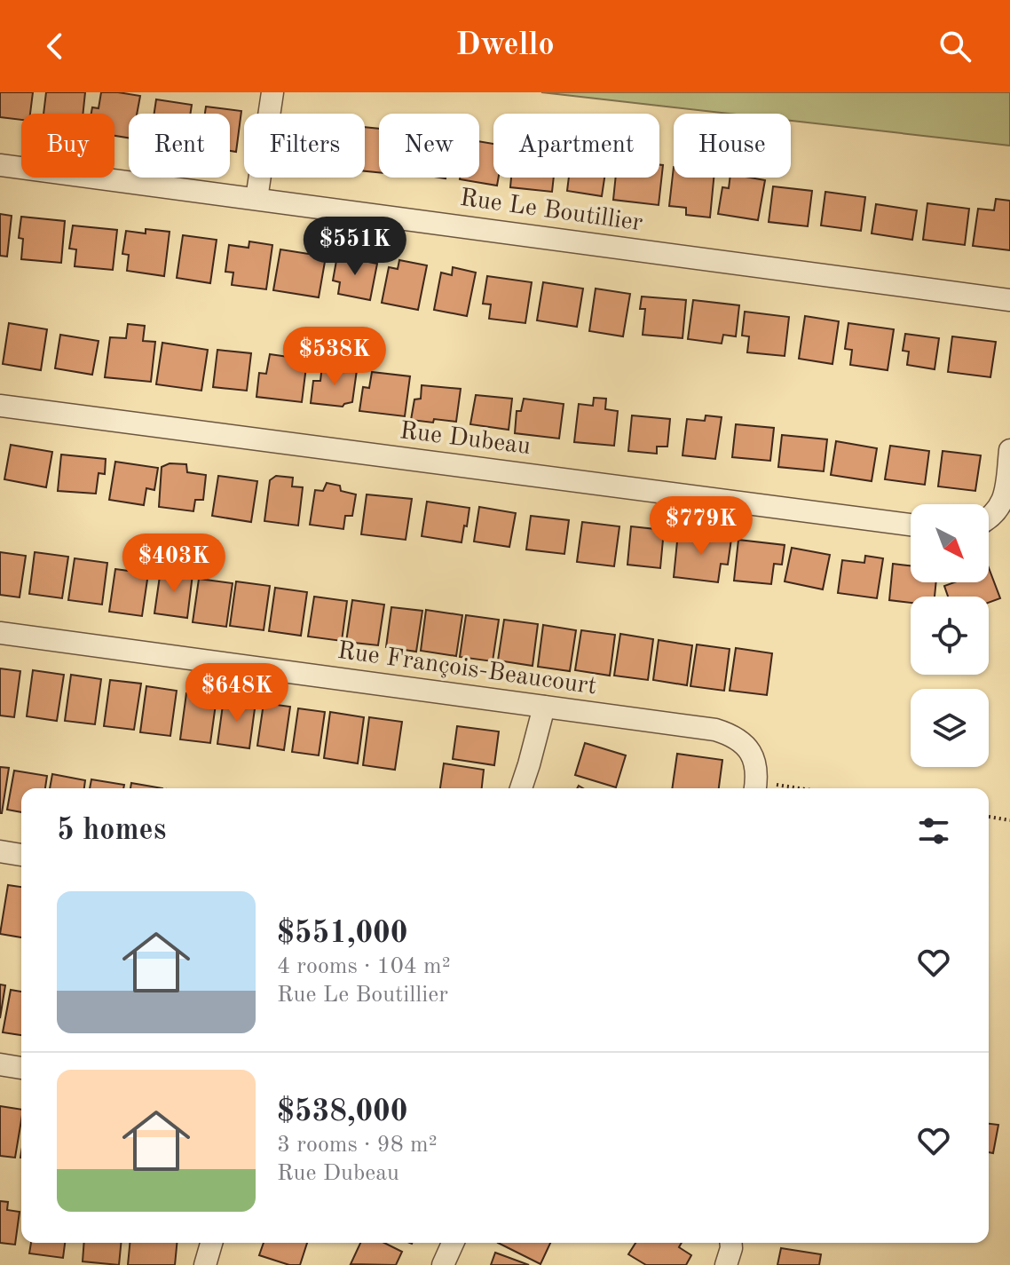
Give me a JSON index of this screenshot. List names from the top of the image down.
{
  "streets": {
    "street": ["Rue Le Boutillier", "Rue Dubeau", "Rue François-Beaucourt"]
  },
  "north": "bottom right",
  "page": {
    "header": "Dwello",
    "chip": [
      "Buy",
      "Rent",
      "Filters",
      "New",
      "Apartment",
      "House"
    ],
    "price": [
      "$551K",
      "$538K",
      "$779K",
      "$403K",
      "$648K"
    ],
    "heading": "5 homes",
    "list": [
      {
        "name": "$551,000",
        "note": "4 rooms · 104 m² · Rue Le Boutillier"
      },
      {
        "name": "$538,000",
        "note": "3 rooms · 98 m² · Rue Dubeau"
      }
    ]
  }
}
